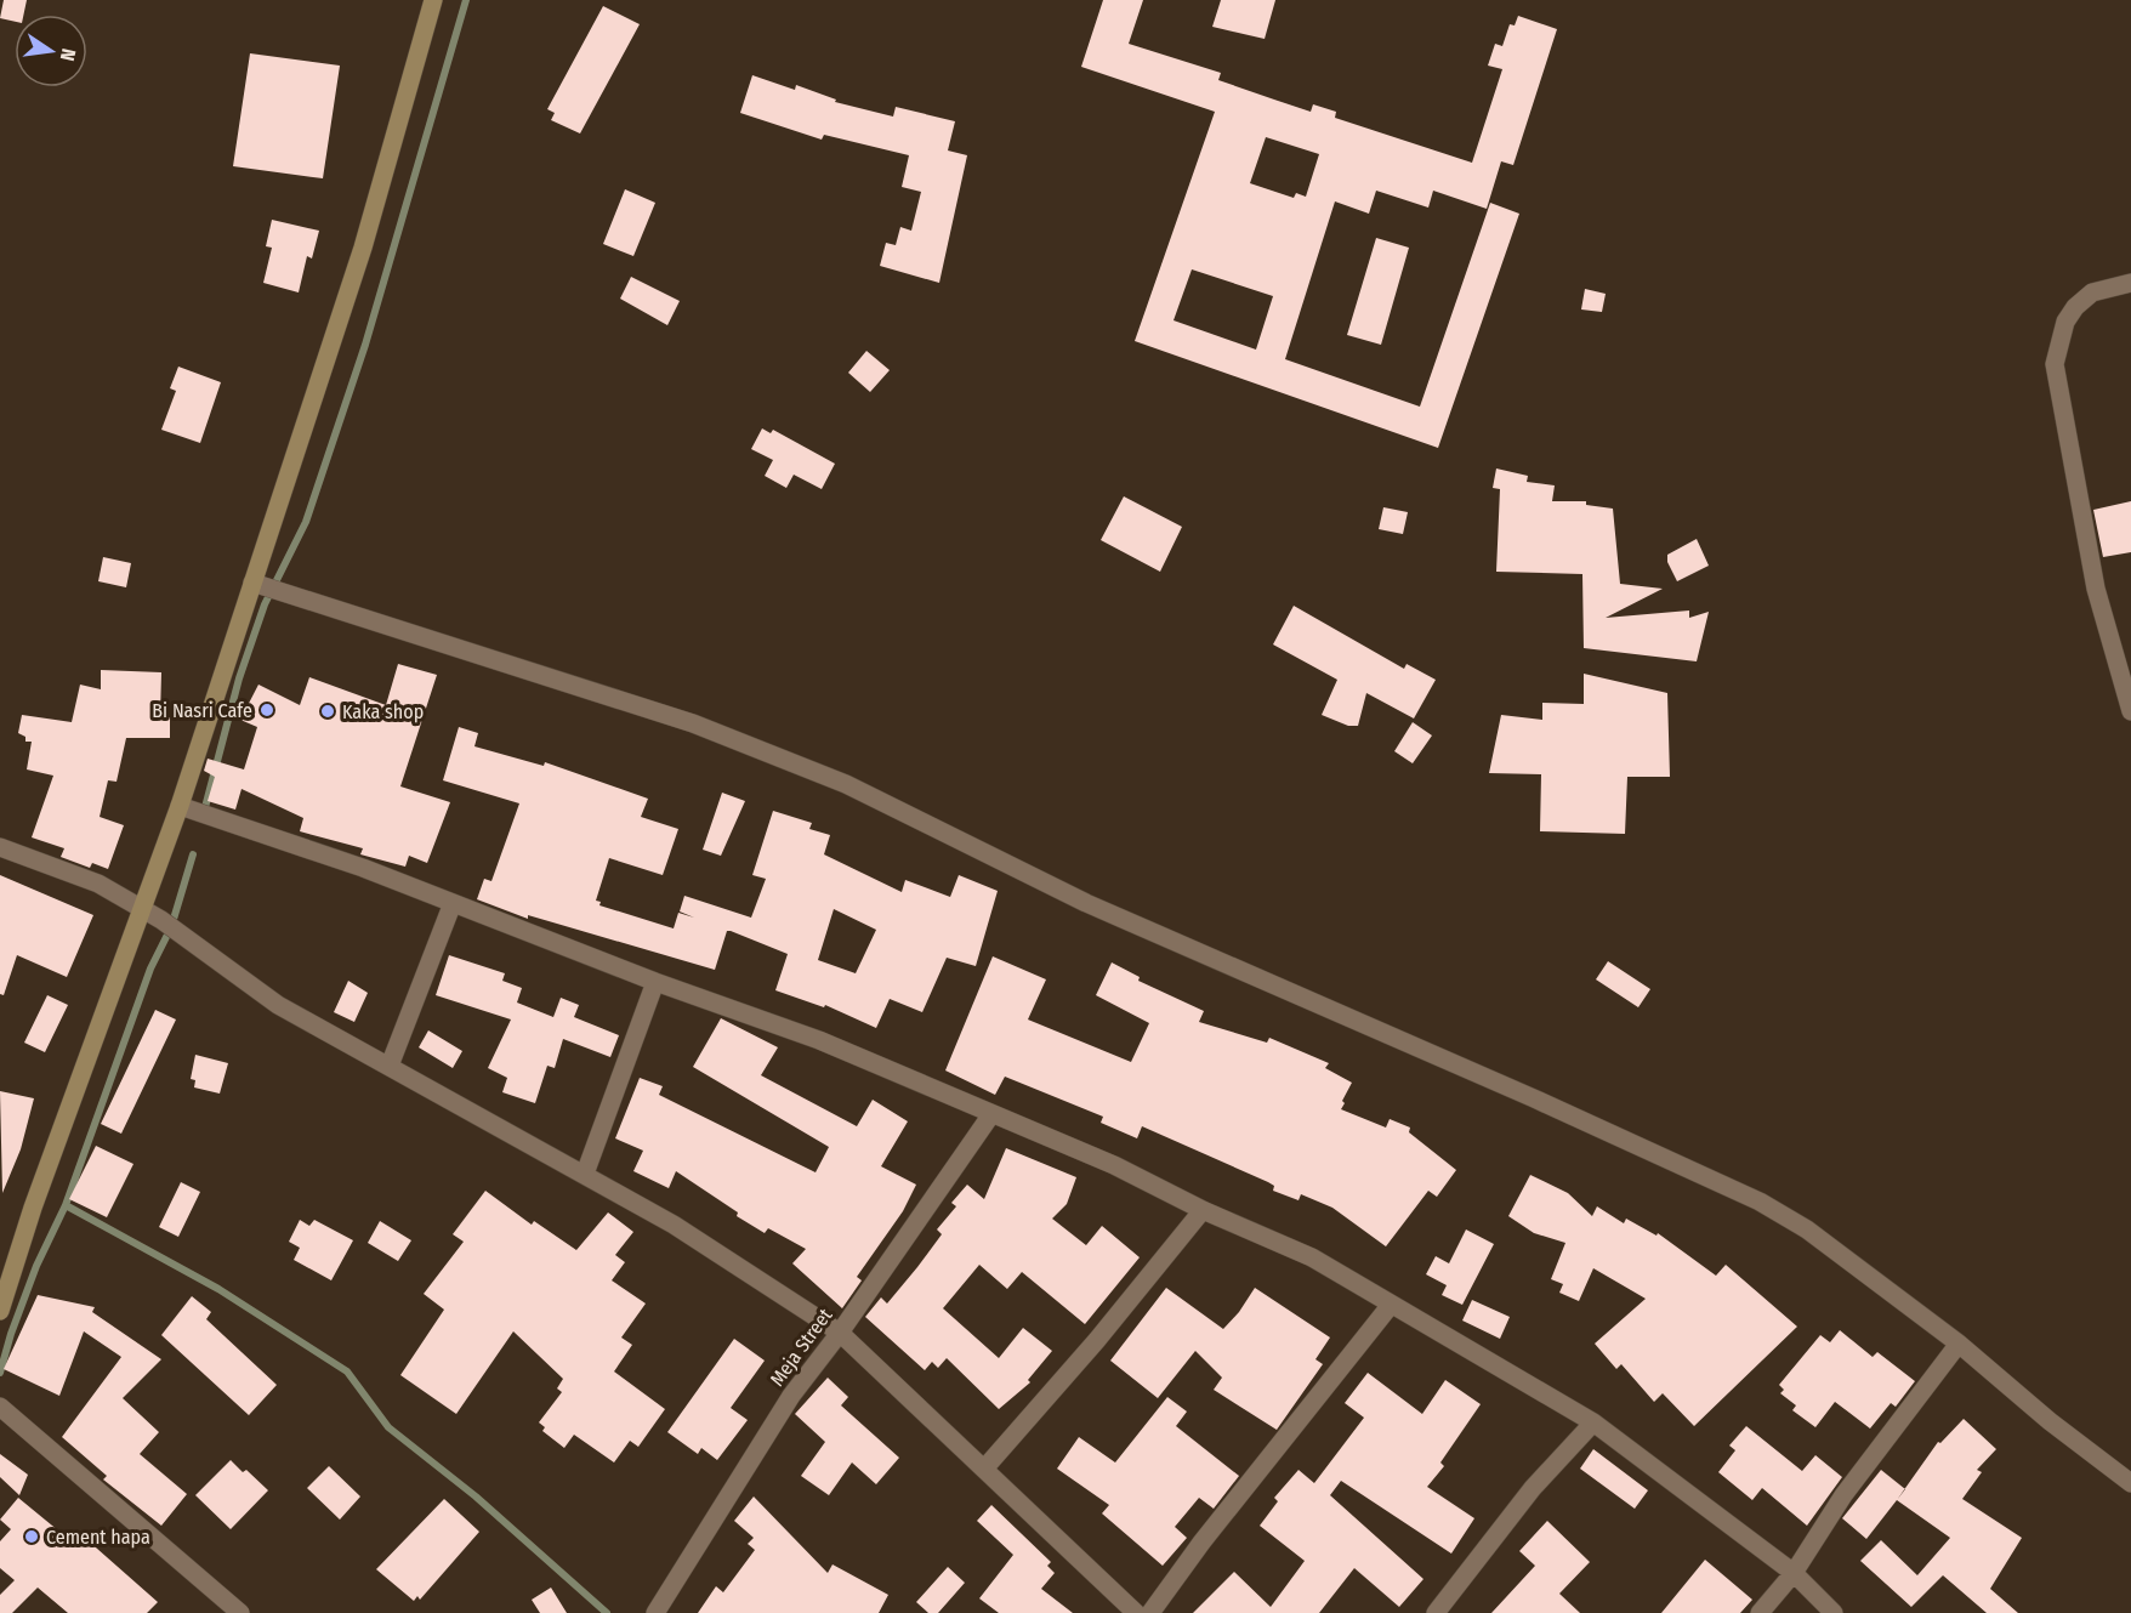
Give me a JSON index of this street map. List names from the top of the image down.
{
  "streets": {
    "street": ["Meja Street"]
  },
  "places": ["Bi Nasri Cafe", "Kaka shop", "Cement hapa"],
  "north": "right"
}
